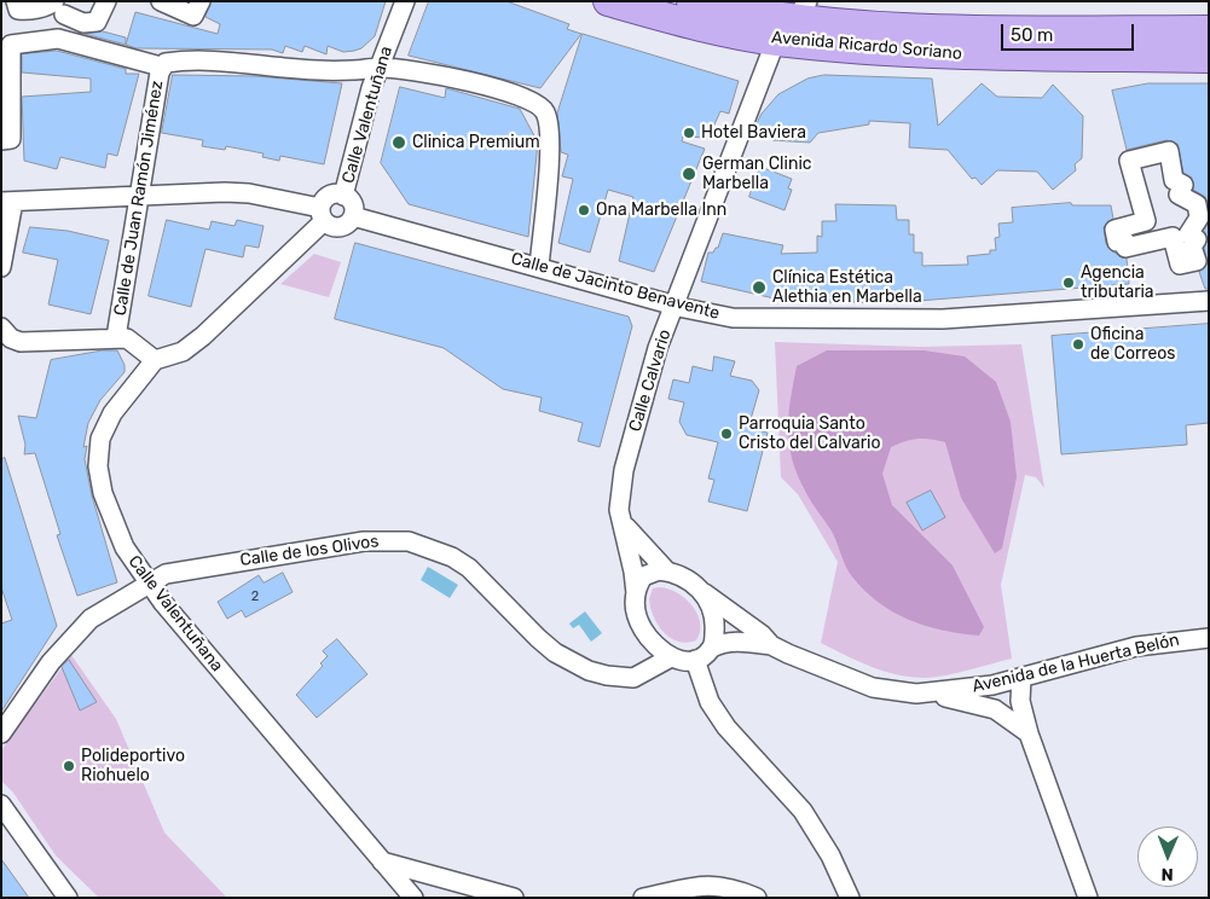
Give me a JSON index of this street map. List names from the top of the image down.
{
  "streets": {
    "main road": ["Avenida Ricardo Soriano"],
    "street": [
      "Calle Valentuñana",
      "Calle de Juan Ramón Jiménez",
      "Calle de Jacinto Benavente",
      "Calle Calvario",
      "Calle de los Olivos",
      "Avenida de la Huerta Belón"
    ]
  },
  "crossings": [
    ["Avenida Ricardo Soriano", "Calle Calvario"],
    ["Calle Valentuñana", "Calle de Juan Ramón Jiménez"],
    ["Calle Valentuñana", "Calle de Jacinto Benavente"],
    ["Calle Valentuñana", "Calle de los Olivos"],
    ["Calle de Juan Ramón Jiménez", "Calle de Jacinto Benavente"],
    ["Calle de Jacinto Benavente", "Calle Calvario"],
    ["Calle Calvario", "Calle de los Olivos"],
    ["Calle Calvario", "Avenida de la Huerta Belón"],
    ["Calle de los Olivos", "Avenida de la Huerta Belón"]
  ],
  "places": [
    "Hotel Baviera",
    "Clinica Premium",
    "German Clinic Marbella",
    "Ona Marbella Inn",
    "Agencia tributaria",
    "Clínica Estética Alethia en Marbella",
    "Oficina de Correos",
    "Parroquia Santo Cristo del Calvario",
    "Polideportivo Riohuelo"
  ],
  "house_numbers": ["2"],
  "scale_bar": "50 m",
  "north": "bottom"
}
